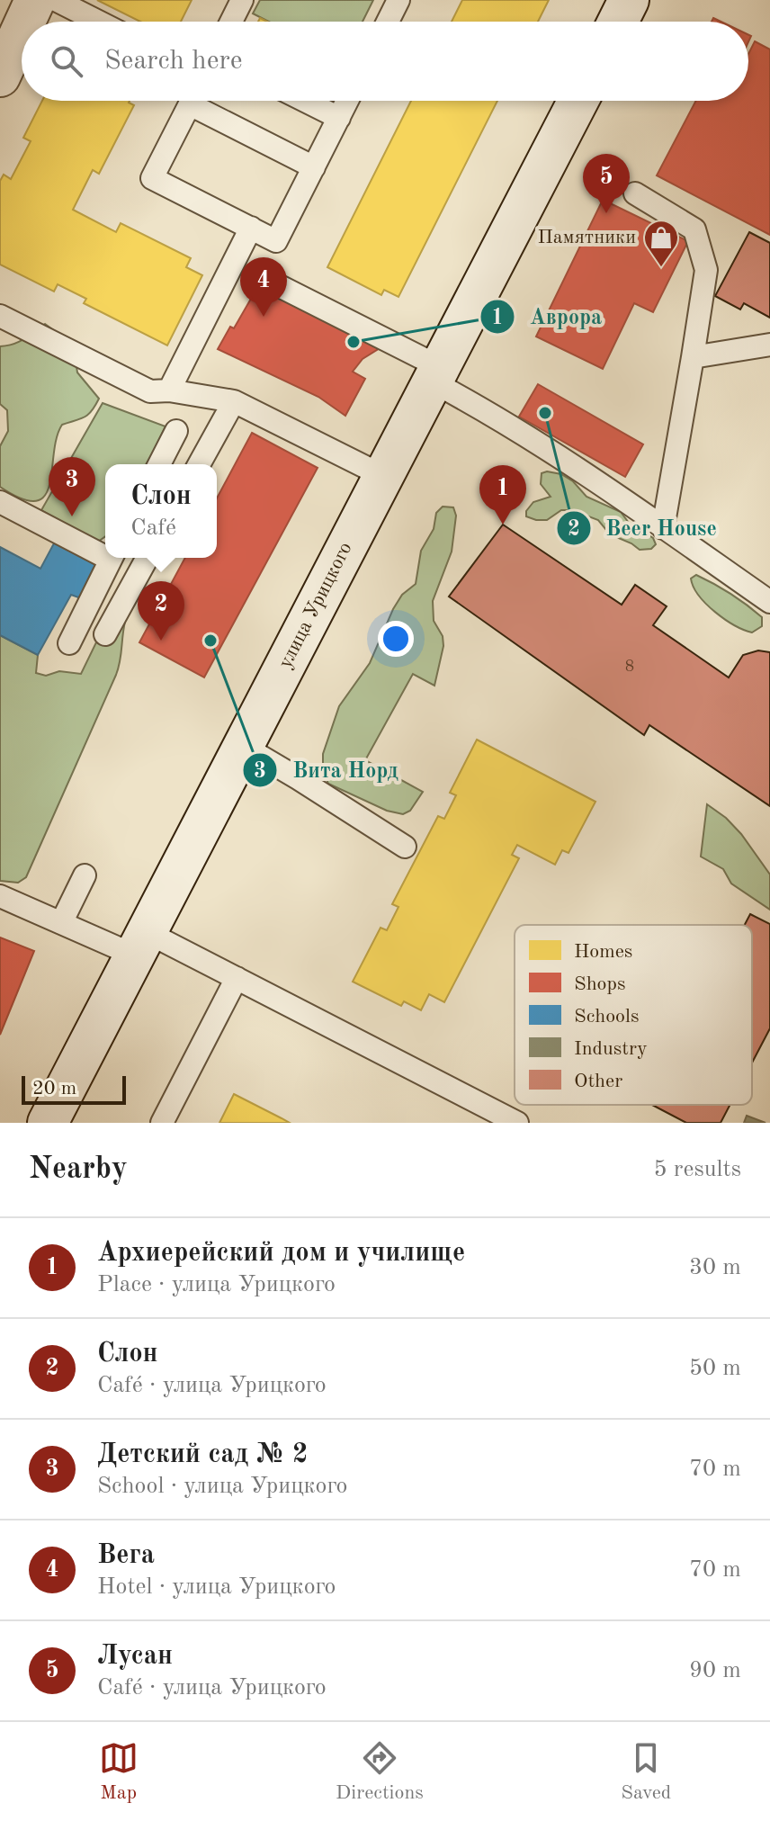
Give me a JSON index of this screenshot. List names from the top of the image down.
{
  "streets": {
    "main road": ["улица Урицкого"]
  },
  "places": {
    "shop": ["Памятники"],
    "other": ["Аврора", "Beer House", "Вита Норд"]
  },
  "house_numbers": ["8"],
  "legend": [
    "Homes",
    "Shops",
    "Schools",
    "Industry",
    "Other"
  ],
  "scale_bar": "20 m",
  "page": {
    "search": "Search here",
    "pins": [
      "5",
      "4",
      "3",
      "1",
      "2"
    ],
    "popup": ["Слон", "Café"],
    "scale": "20 m",
    "heading": ["Nearby", "5 results"],
    "list": [
      {
        "mark": "1",
        "name": "Архиерейский дом и училище",
        "note": "Place · улица Урицкого",
        "value": "30 m"
      },
      {
        "mark": "2",
        "name": "Слон",
        "note": "Café · улица Урицкого",
        "value": "50 m"
      },
      {
        "mark": "3",
        "name": "Детский сад № 2",
        "note": "School · улица Урицкого",
        "value": "70 m"
      },
      {
        "mark": "4",
        "name": "Вега",
        "note": "Hotel · улица Урицкого",
        "value": "70 m"
      },
      {
        "mark": "5",
        "name": "Лусан",
        "note": "Café · улица Урицкого",
        "value": "90 m"
      }
    ],
    "nav": ["Map", "Directions", "Saved"]
  }
}
